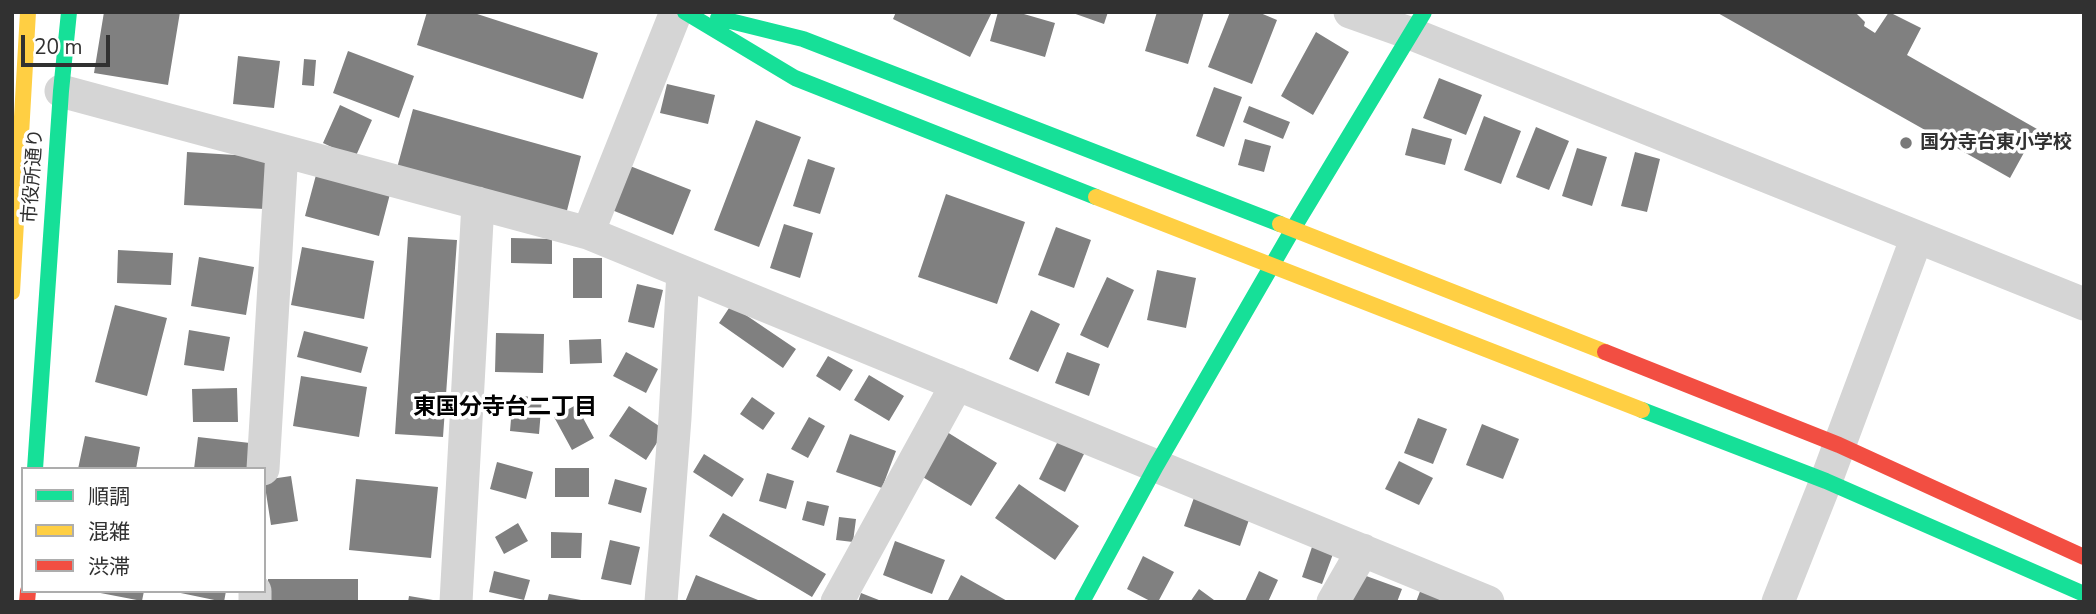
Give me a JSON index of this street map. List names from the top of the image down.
{
  "streets": {
    "street": ["市役所通り"]
  },
  "districts": ["東国分寺台二丁目"],
  "places": ["国分寺台東小学校"],
  "legend": ["順調", "混雑", "渋滞"],
  "scale_bar": "20 m"
}
